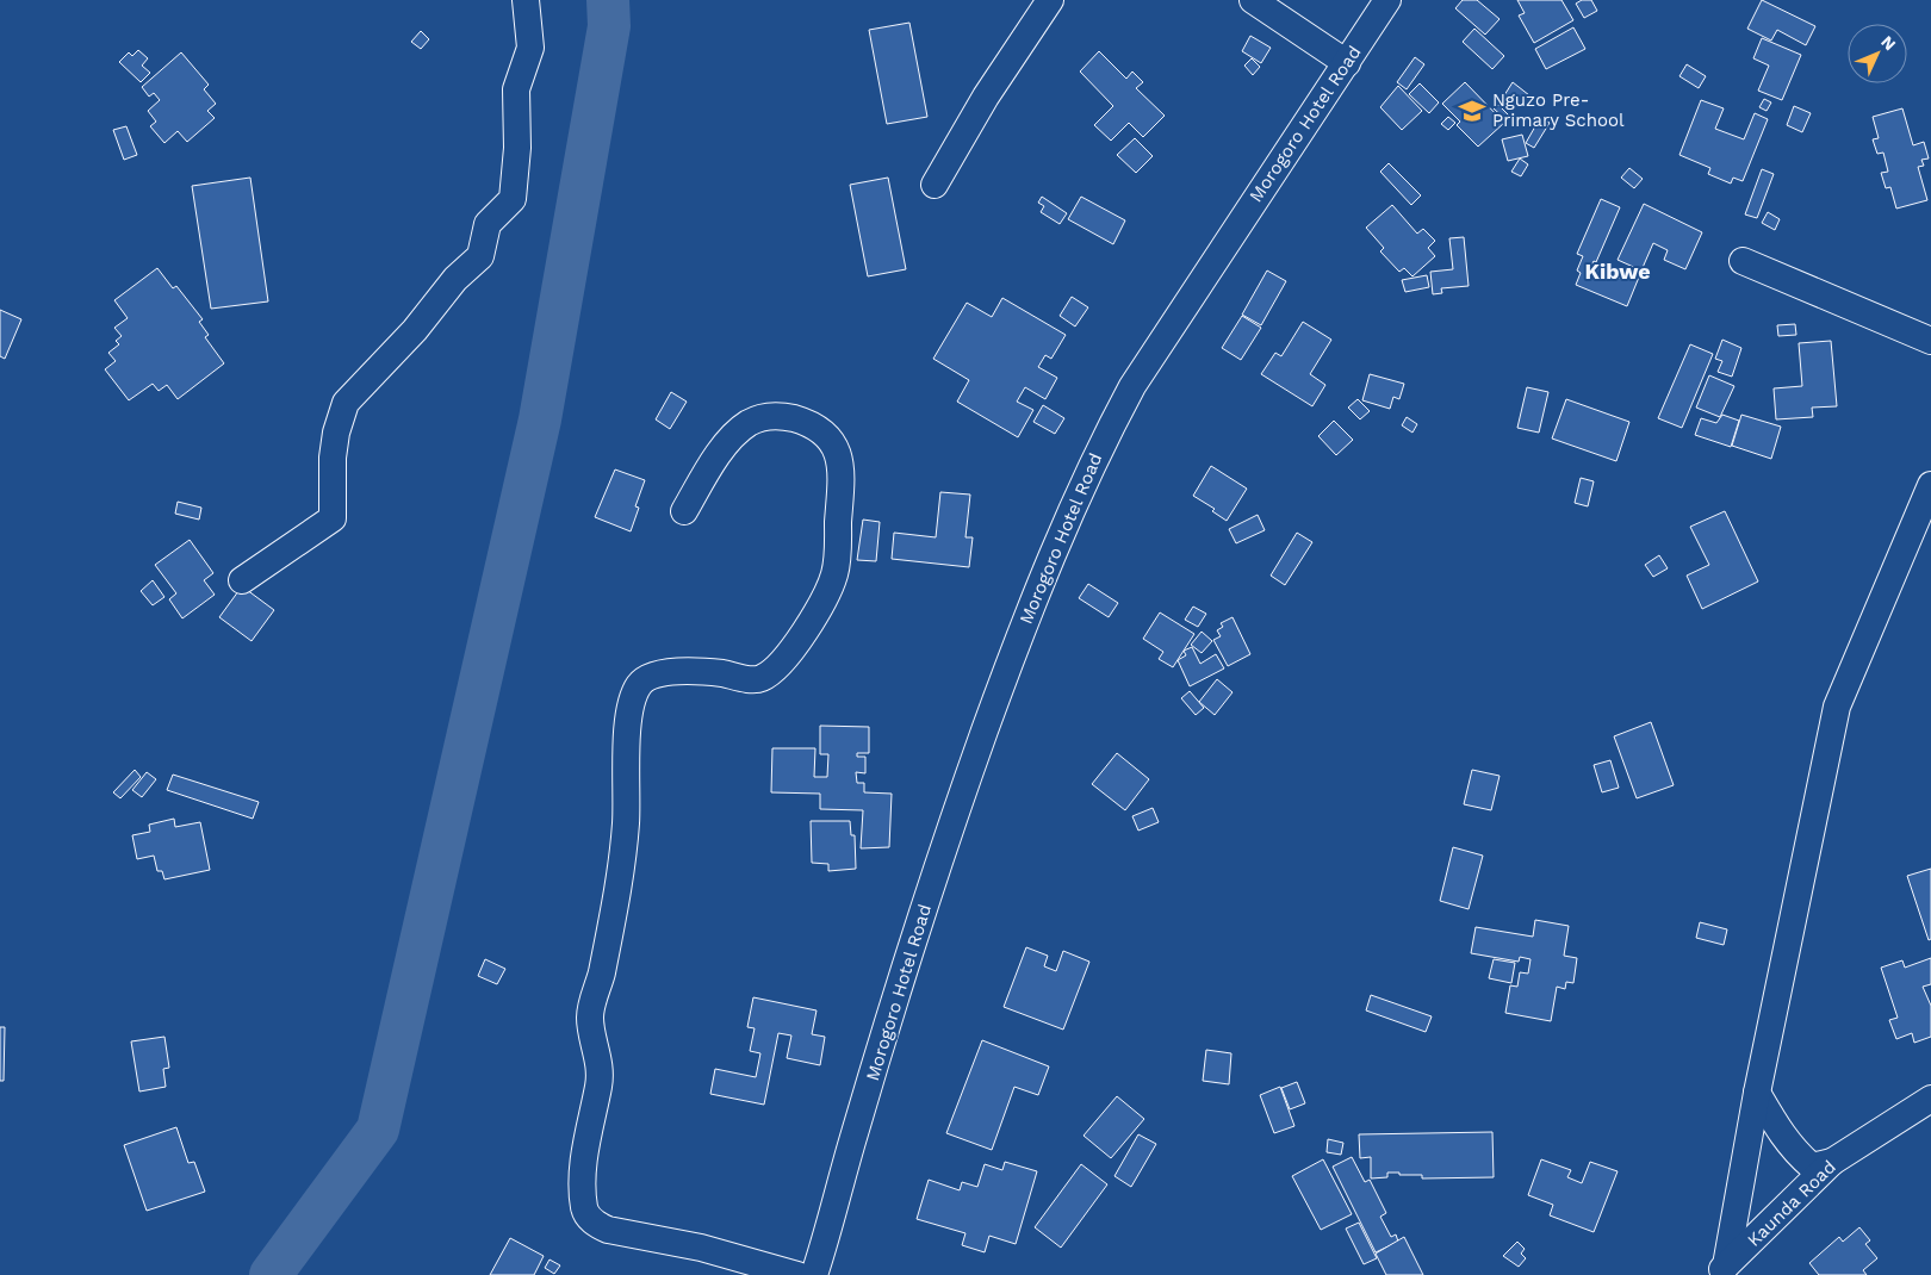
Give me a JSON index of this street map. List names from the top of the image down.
{
  "streets": {
    "street": ["Morogoro Hotel Road", "Kaunda Road"]
  },
  "districts": ["Kibwe"],
  "places": {
    "school or university": ["Nguzo Pre- Primary School"]
  },
  "north": "top right"
}
